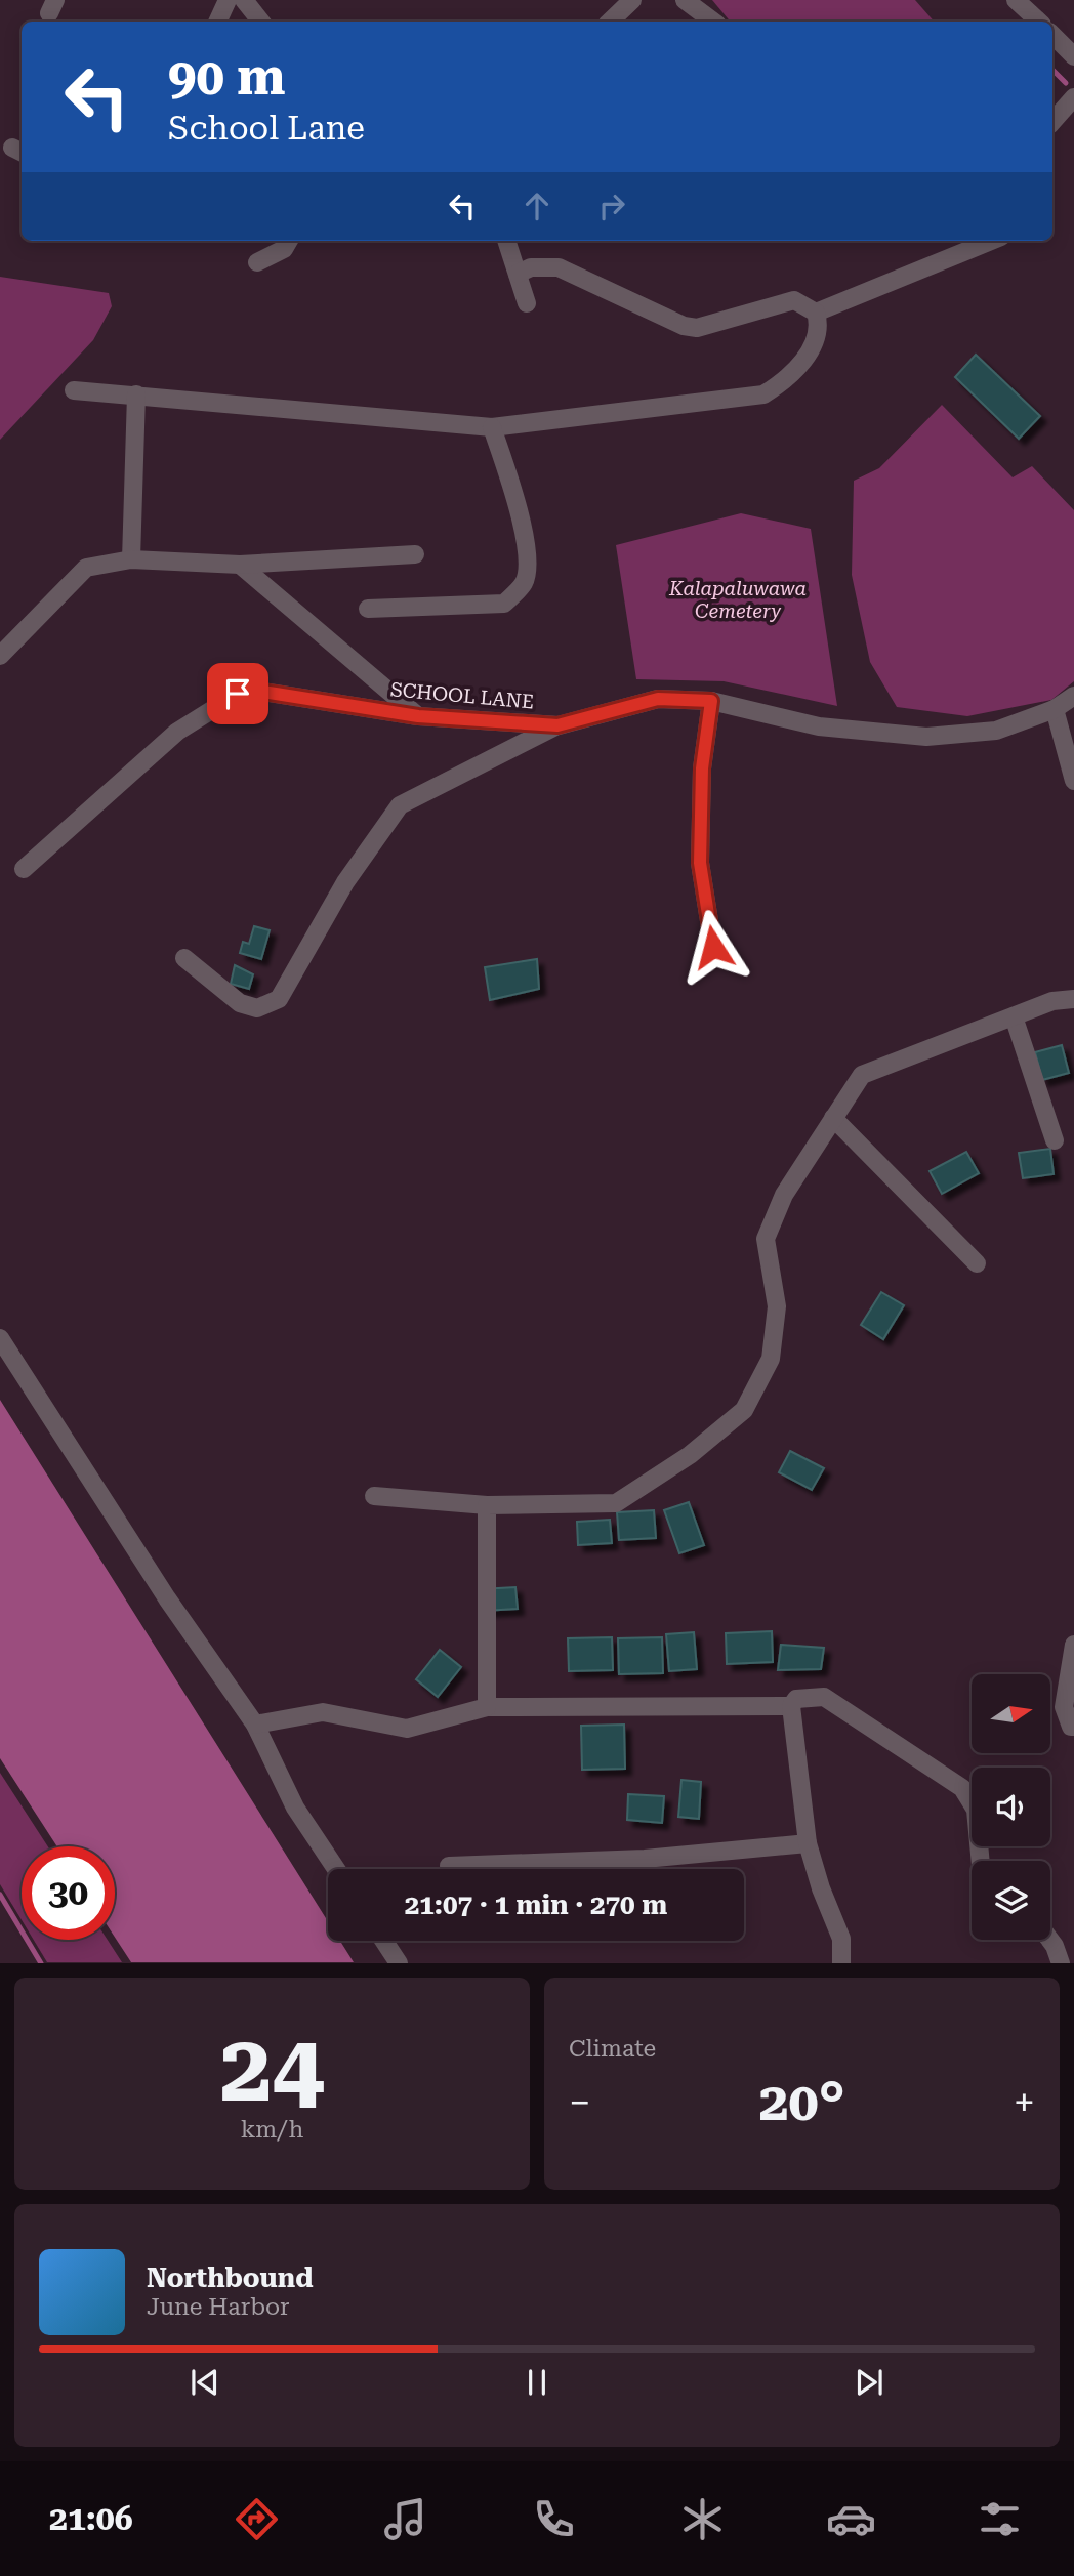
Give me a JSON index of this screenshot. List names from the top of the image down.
{
  "streets": {
    "street": ["SCHOOL LANE"]
  },
  "parks": ["Kalapaluwawa Cemetery"],
  "north": "right",
  "page": {
    "turn": ["90 m", "School Lane"],
    "limit": "30",
    "trip": "21:07 · 1 min · 270 m",
    "tile": [
      ["24", "km/h"],
      "Climate"
    ],
    "heat": ["−", "20°", "+"],
    "song": ["Northbound", "June Harbor"],
    "tabs": "21:06"
  }
}
